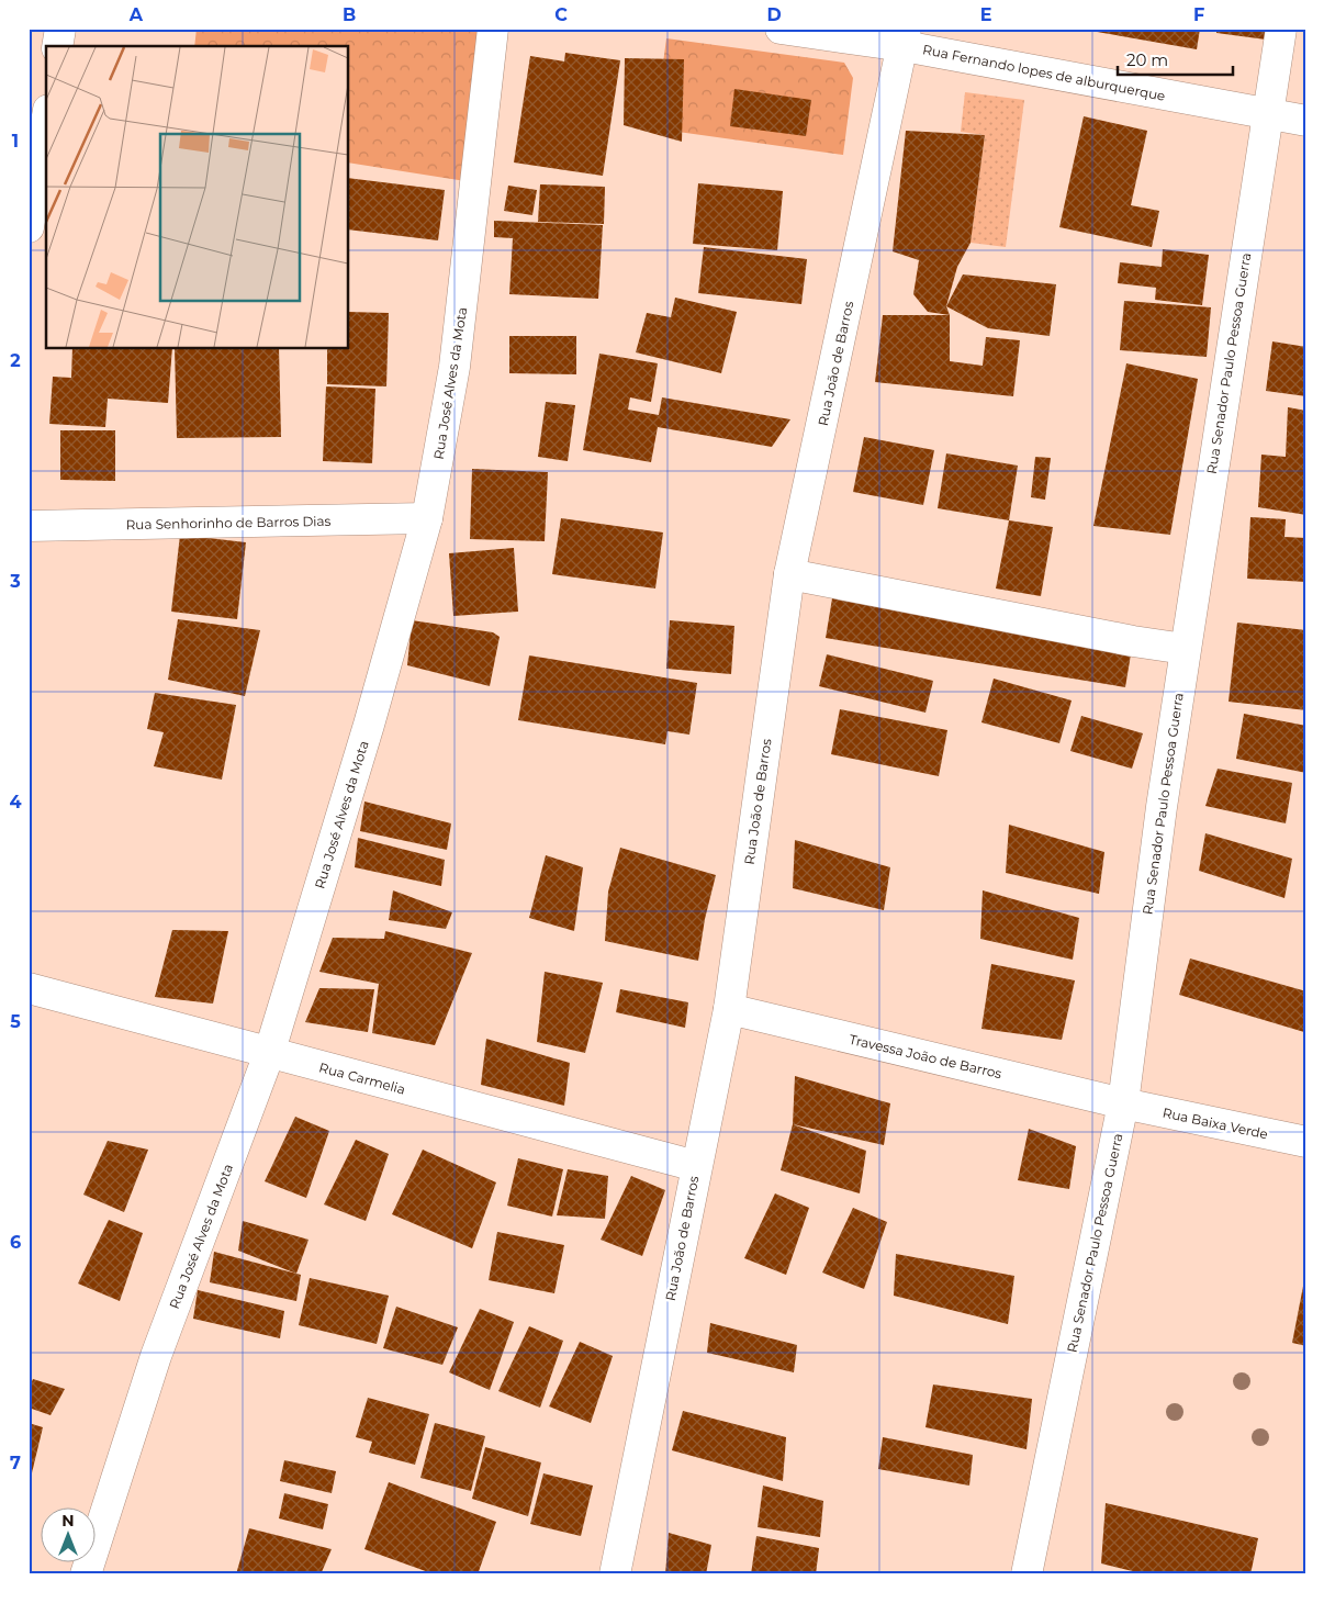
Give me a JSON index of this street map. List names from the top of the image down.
{
  "streets": {
    "street": [
      "Rua Fernando lopes de alburquerque",
      "Rua João de Barros",
      "Rua Senador Paulo Pessoa Guerra",
      "Rua José Alves da Mota",
      "Rua Senhorinho de Barros Dias",
      "Travessa João de Barros",
      "Rua Carmelia",
      "Rua Baixa Verde"
    ]
  },
  "crossings": [
    ["Rua Fernando lopes de alburquerque", "Rua João de Barros"],
    ["Rua Fernando lopes de alburquerque", "Rua Senador Paulo Pessoa Guerra"],
    ["Rua João de Barros", "Travessa João de Barros"],
    ["Rua João de Barros", "Rua Carmelia"],
    ["Rua Senador Paulo Pessoa Guerra", "Travessa João de Barros"],
    ["Rua Senador Paulo Pessoa Guerra", "Rua Baixa Verde"],
    ["Rua José Alves da Mota", "Rua Senhorinho de Barros Dias"],
    ["Rua José Alves da Mota", "Rua Carmelia"],
    ["Travessa João de Barros", "Rua Baixa Verde"]
  ],
  "scale_bar": "20 m",
  "north": "top",
  "grid": {
    "columns": [
      "A",
      "B",
      "C",
      "D",
      "E",
      "F"
    ],
    "rows": [
      "1",
      "2",
      "3",
      "4",
      "5",
      "6",
      "7"
    ]
  }
}
